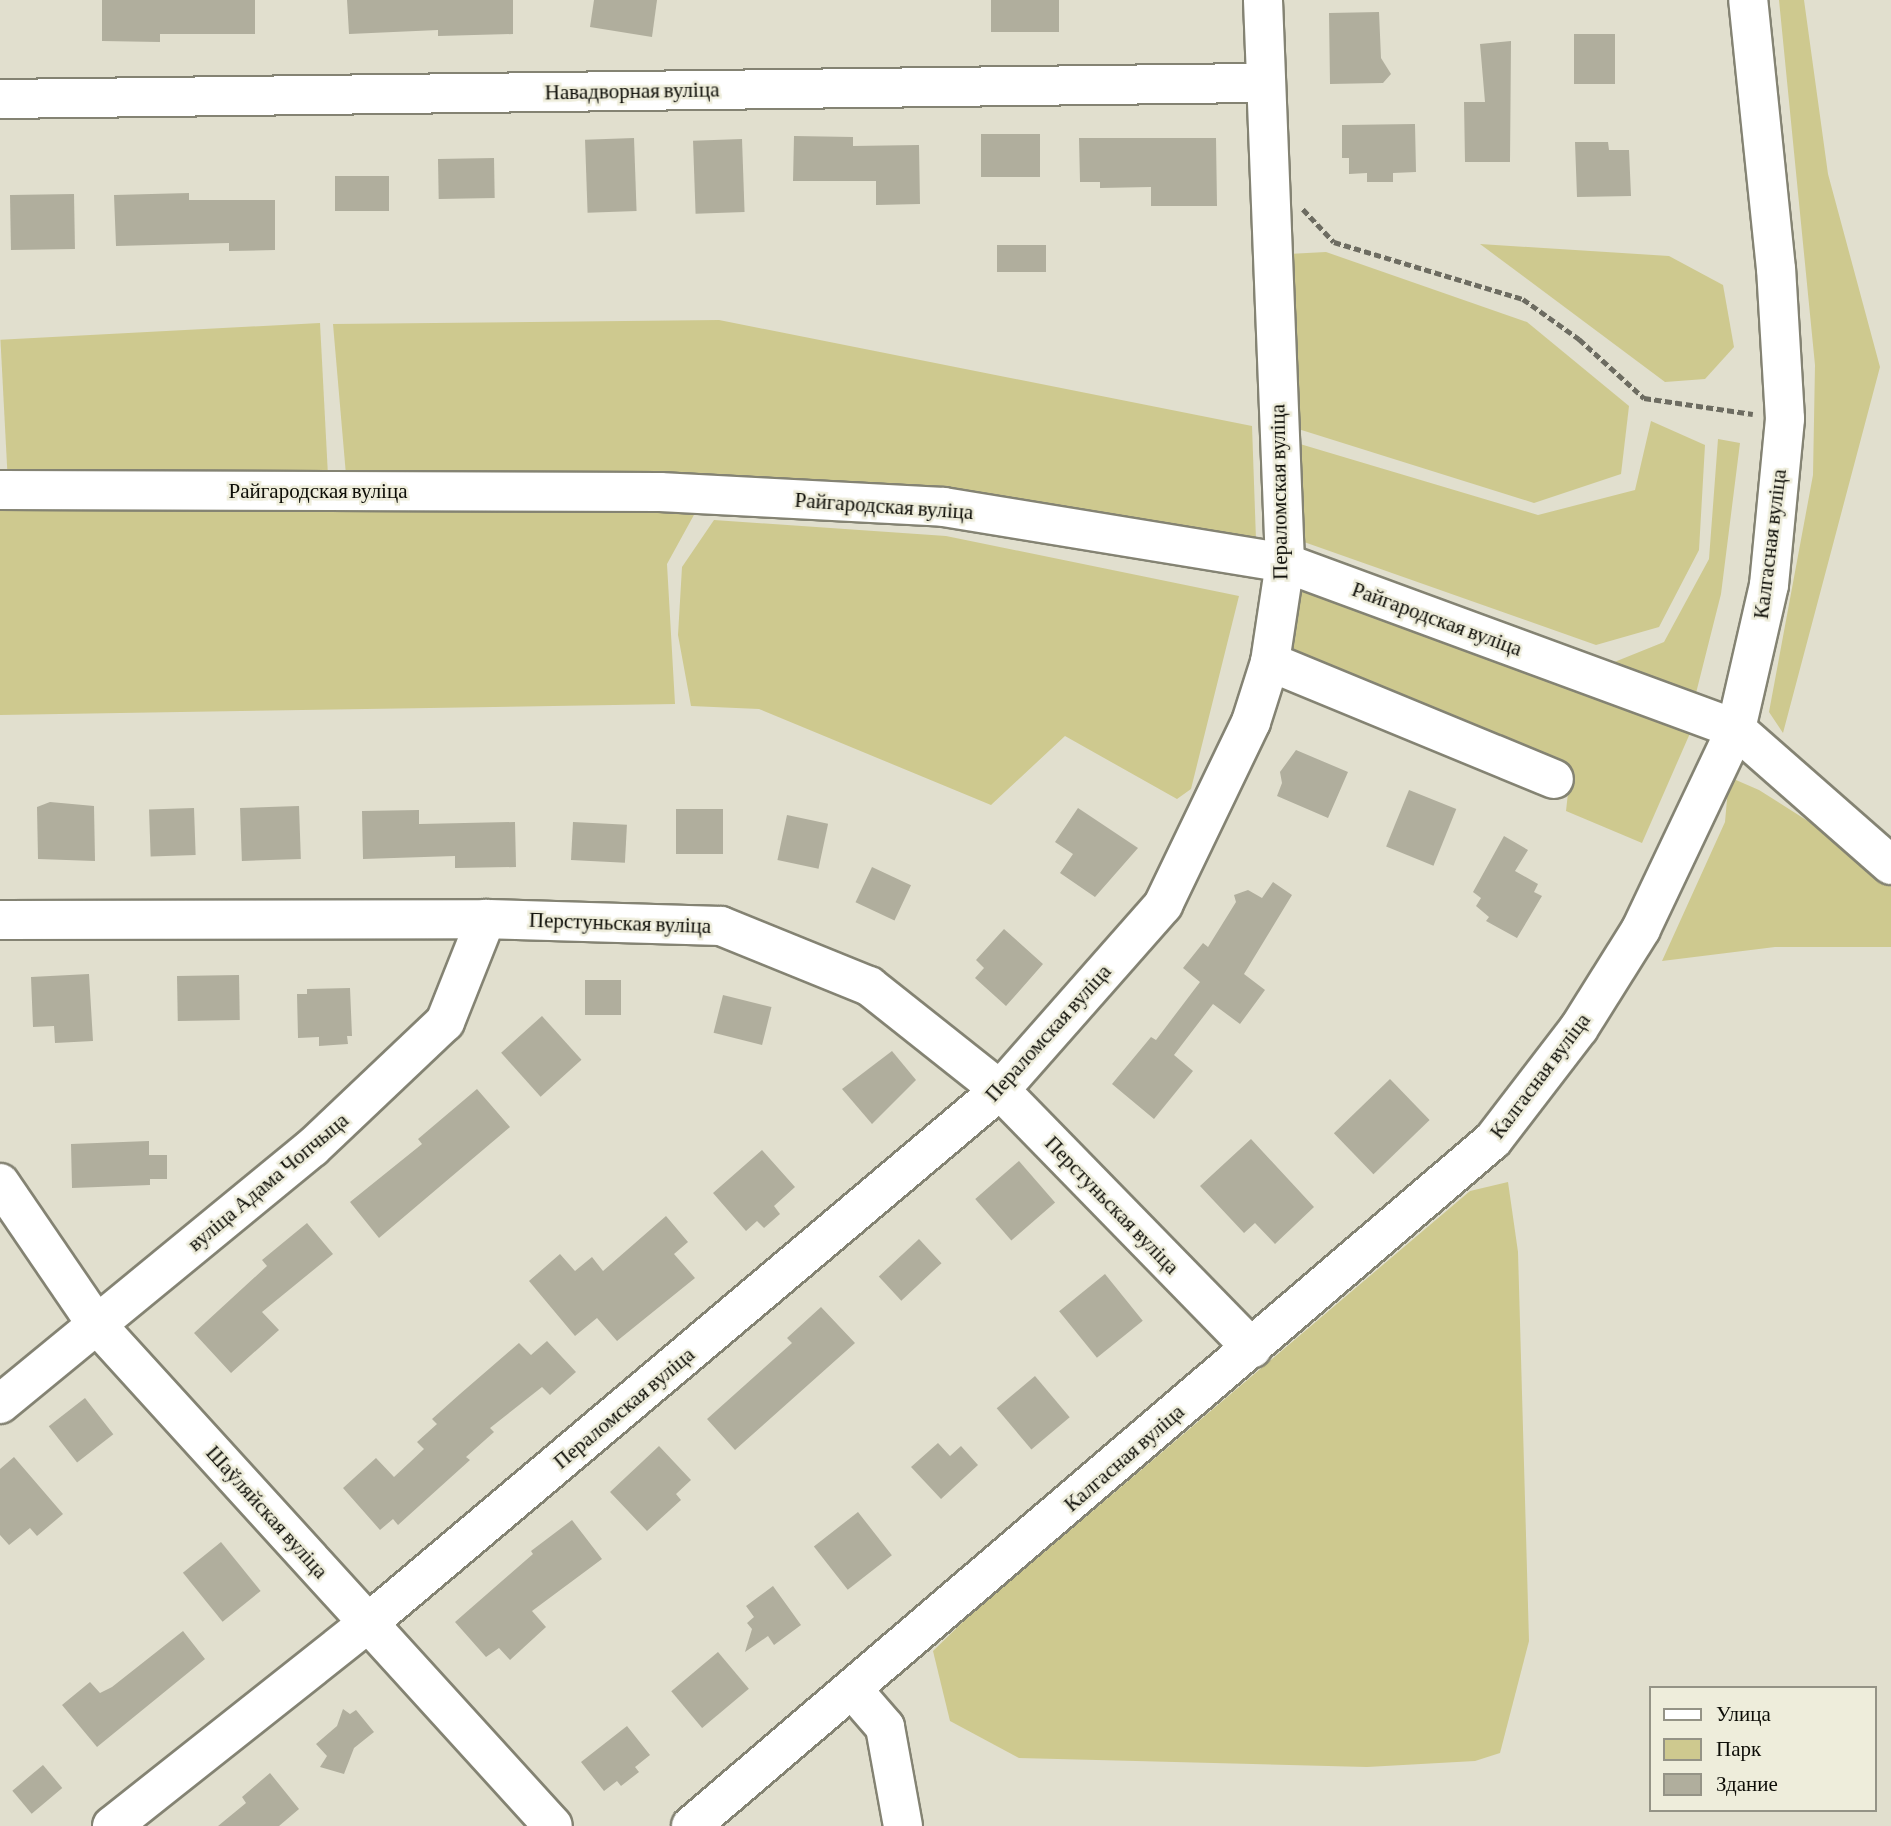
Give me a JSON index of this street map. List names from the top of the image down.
{
  "streets": {
    "street": [
      "Навадворная вуліца",
      "Райгародская вуліца",
      "Пераломская вуліца",
      "Калгасная вуліца",
      "Перстуньская вуліца",
      "вуліца Адама Чопчыца",
      "Шаўляйская вуліца"
    ]
  },
  "crossings": [
    ["Навадворная вуліца", "Пераломская вуліца"],
    ["Райгародская вуліца", "Пераломская вуліца"],
    ["Райгародская вуліца", "Калгасная вуліца"],
    ["Пераломская вуліца", "Перстуньская вуліца"],
    ["Пераломская вуліца", "Шаўляйская вуліца"],
    ["Калгасная вуліца", "Перстуньская вуліца"],
    ["Перстуньская вуліца", "вуліца Адама Чопчыца"],
    ["вуліца Адама Чопчыца", "Шаўляйская вуліца"]
  ],
  "legend": ["Улица", "Парк", "Здание"]
}
